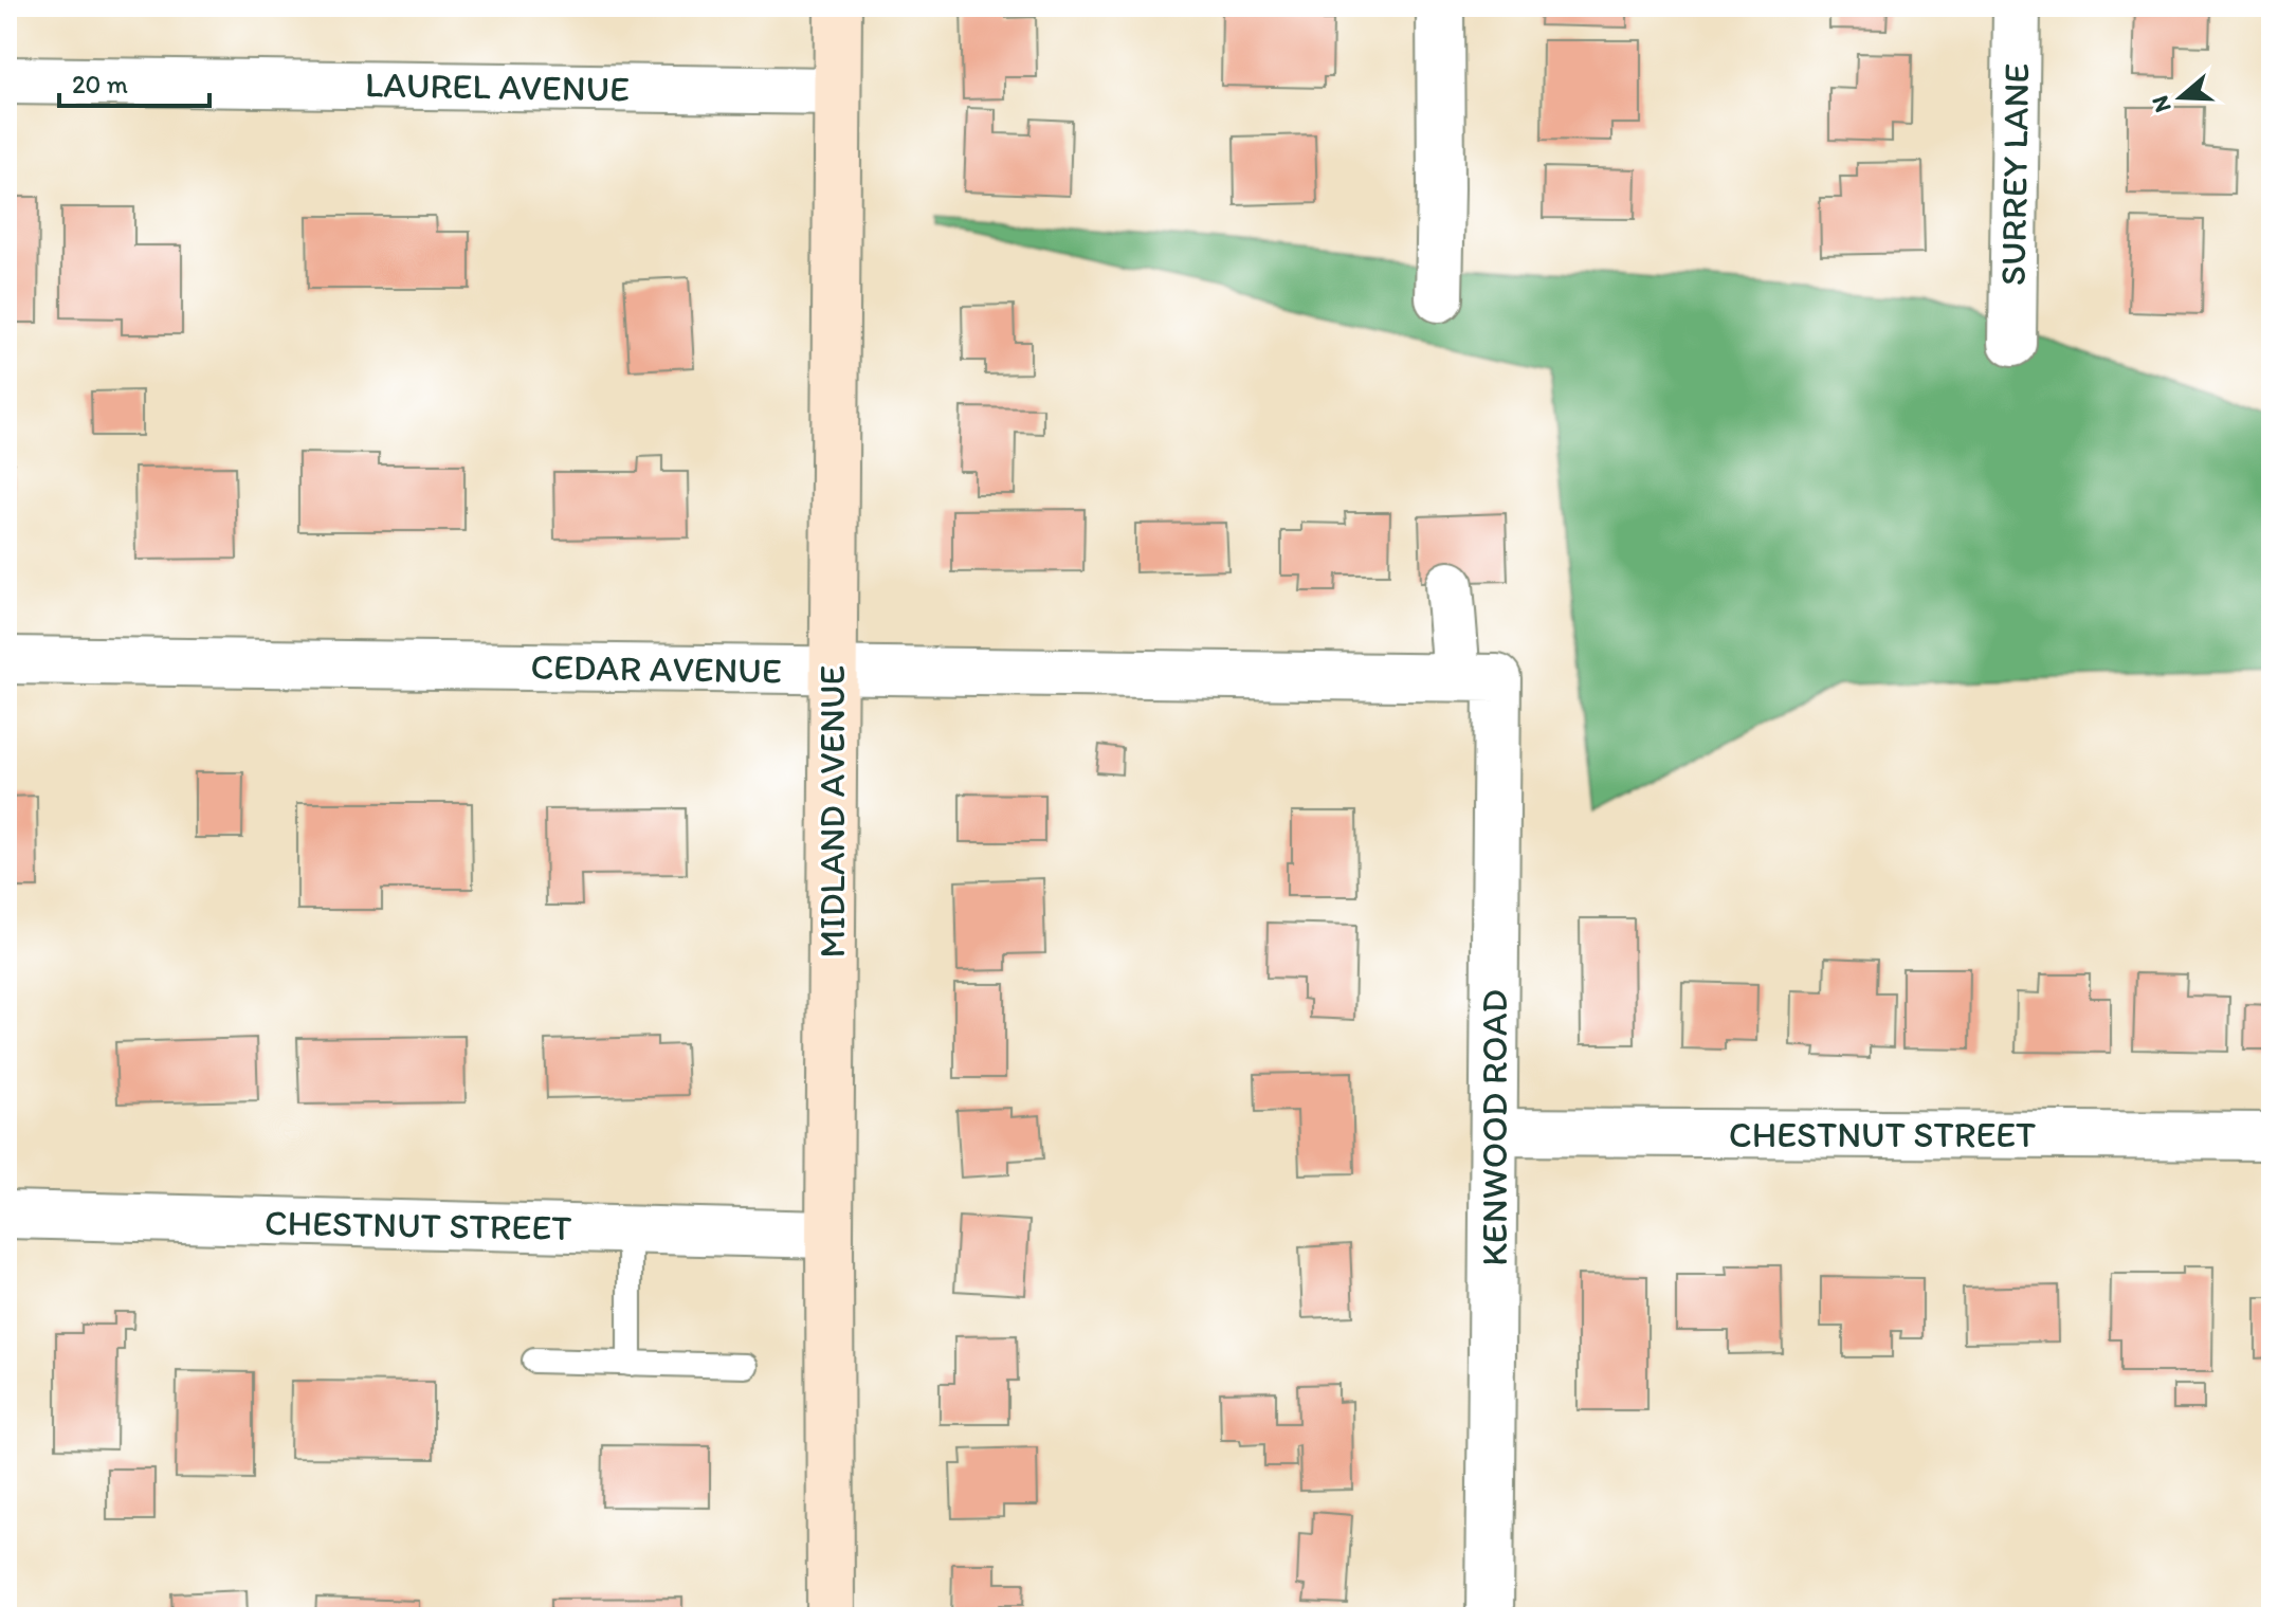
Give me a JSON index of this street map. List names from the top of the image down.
{
  "streets": {
    "street": [
      "LAUREL AVENUE",
      "SURREY LANE",
      "CEDAR AVENUE",
      "MIDLAND AVENUE",
      "KENWOOD ROAD",
      "CHESTNUT STREET"
    ]
  },
  "crossings": [
    ["LAUREL AVENUE", "MIDLAND AVENUE"],
    ["CEDAR AVENUE", "MIDLAND AVENUE"],
    ["CEDAR AVENUE", "KENWOOD ROAD"],
    ["MIDLAND AVENUE", "CHESTNUT STREET"],
    ["KENWOOD ROAD", "CHESTNUT STREET"]
  ],
  "scale_bar": "20 m",
  "north": "left"
}
